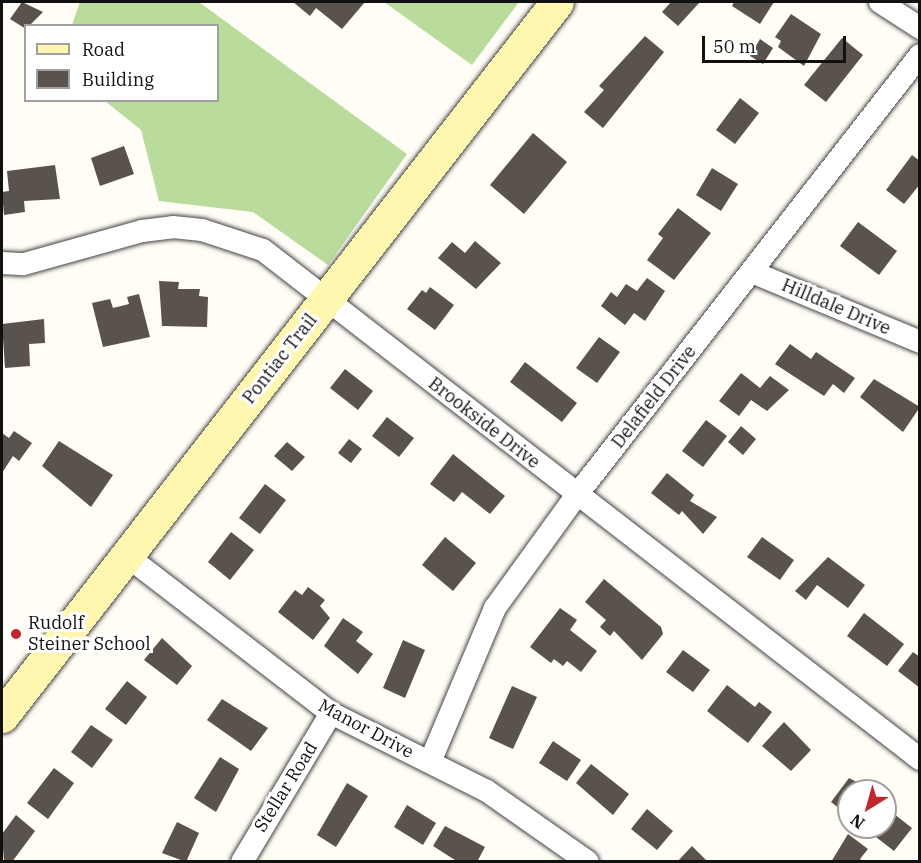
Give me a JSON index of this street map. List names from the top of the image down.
{
  "streets": {
    "main road": ["Pontiac Trail"],
    "street": [
      "Hilldale Drive",
      "Delafield Drive",
      "Brookside Drive",
      "Manor Drive",
      "Stellar Road"
    ]
  },
  "crossings": [
    ["Hilldale Drive", "Delafield Drive"],
    ["Pontiac Trail", "Brookside Drive"],
    ["Pontiac Trail", "Manor Drive"],
    ["Delafield Drive", "Brookside Drive"],
    ["Delafield Drive", "Manor Drive"],
    ["Manor Drive", "Stellar Road"]
  ],
  "places": ["Rudolf Steiner School"],
  "legend": ["Road", "Building"],
  "scale_bar": "50 m",
  "north": "bottom left"
}
